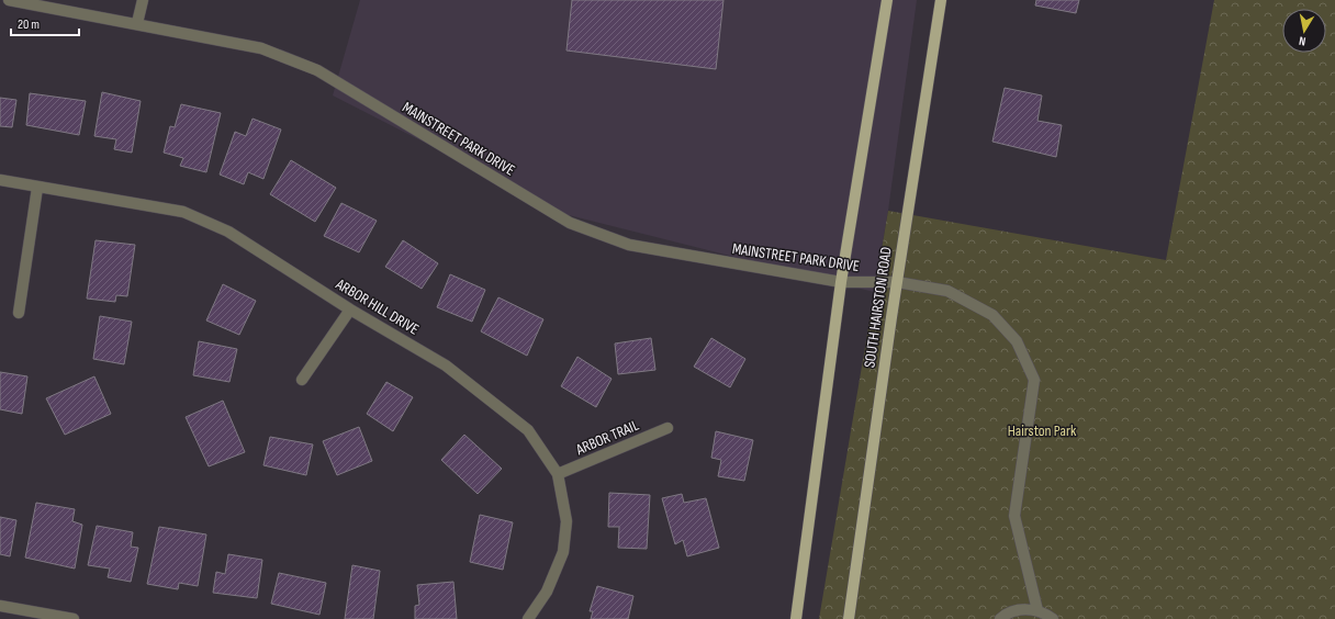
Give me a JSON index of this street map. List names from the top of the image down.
{
  "streets": {
    "main road": ["SOUTH HAIRSTON ROAD"],
    "street": ["MAINSTREET PARK DRIVE", "ARBOR HILL DRIVE", "ARBOR TRAIL"]
  },
  "crossings": [
    ["MAINSTREET PARK DRIVE", "SOUTH HAIRSTON ROAD"],
    ["ARBOR HILL DRIVE", "ARBOR TRAIL"]
  ],
  "parks": ["Hairston Park"],
  "scale_bar": "20 m",
  "north": "bottom"
}
